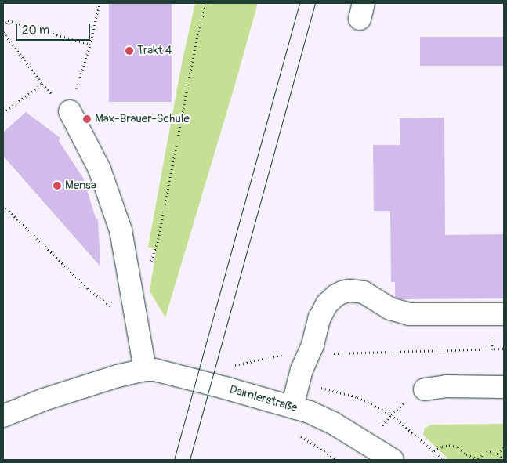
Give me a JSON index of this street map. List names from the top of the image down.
{
  "streets": {
    "street": ["Daimlerstraße"]
  },
  "places": ["Trakt 4", "Max-Brauer-Schule", "Mensa"],
  "scale_bar": "20 m"
}
